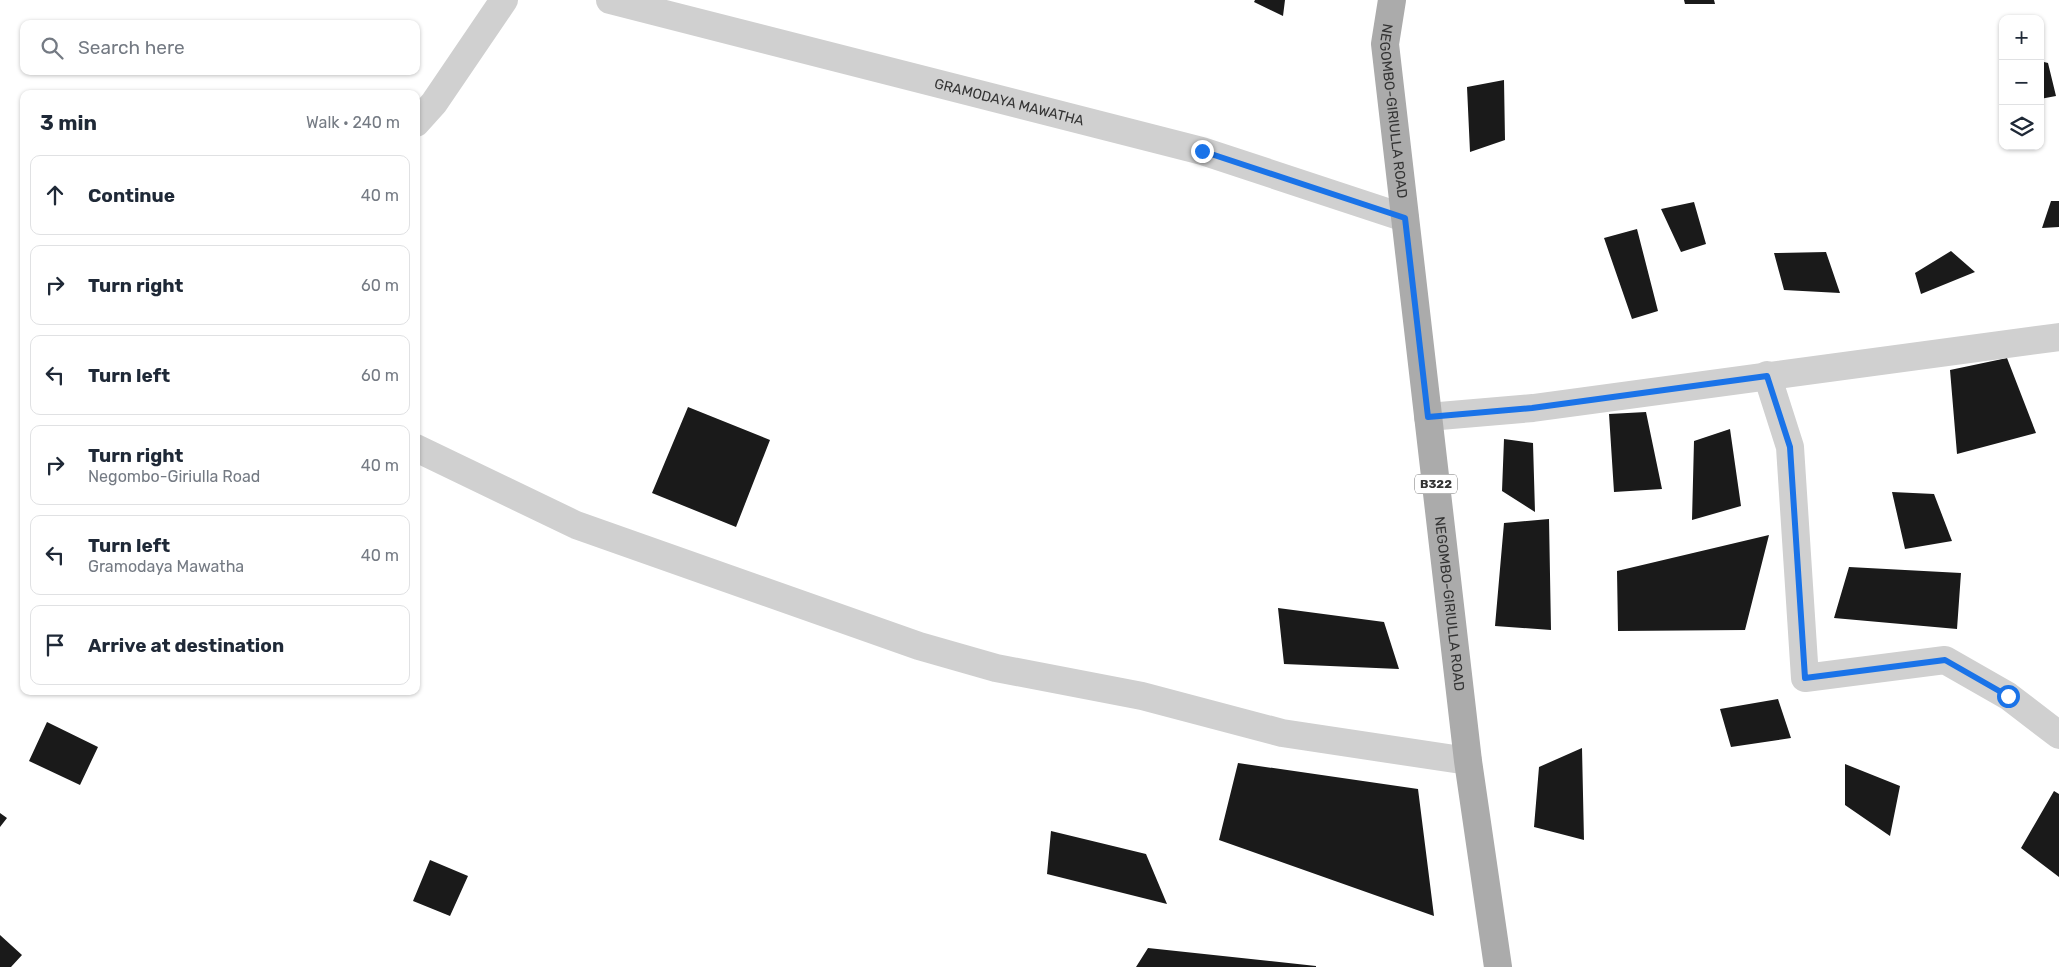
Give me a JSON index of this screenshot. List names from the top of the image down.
{
  "streets": {
    "main road": ["NEGOMBO-GIRIULLA ROAD", "B322"],
    "street": ["GRAMODAYA MAWATHA"]
  },
  "crossings": [
    ["GRAMODAYA MAWATHA", "NEGOMBO-GIRIULLA ROAD"]
  ],
  "page": {
    "map_buttons": ["+", "−"],
    "search": "Search here",
    "heading": ["3 min", "Walk · 240 m"],
    "list": [
      ["Continue", "40 m"],
      ["Turn right", "60 m"],
      ["Turn left", "60 m"],
      ["Turn right", "Negombo-Giriulla Road", "40 m"],
      ["Turn left", "Gramodaya Mawatha", "40 m"],
      "Arrive at destination"
    ]
  }
}
